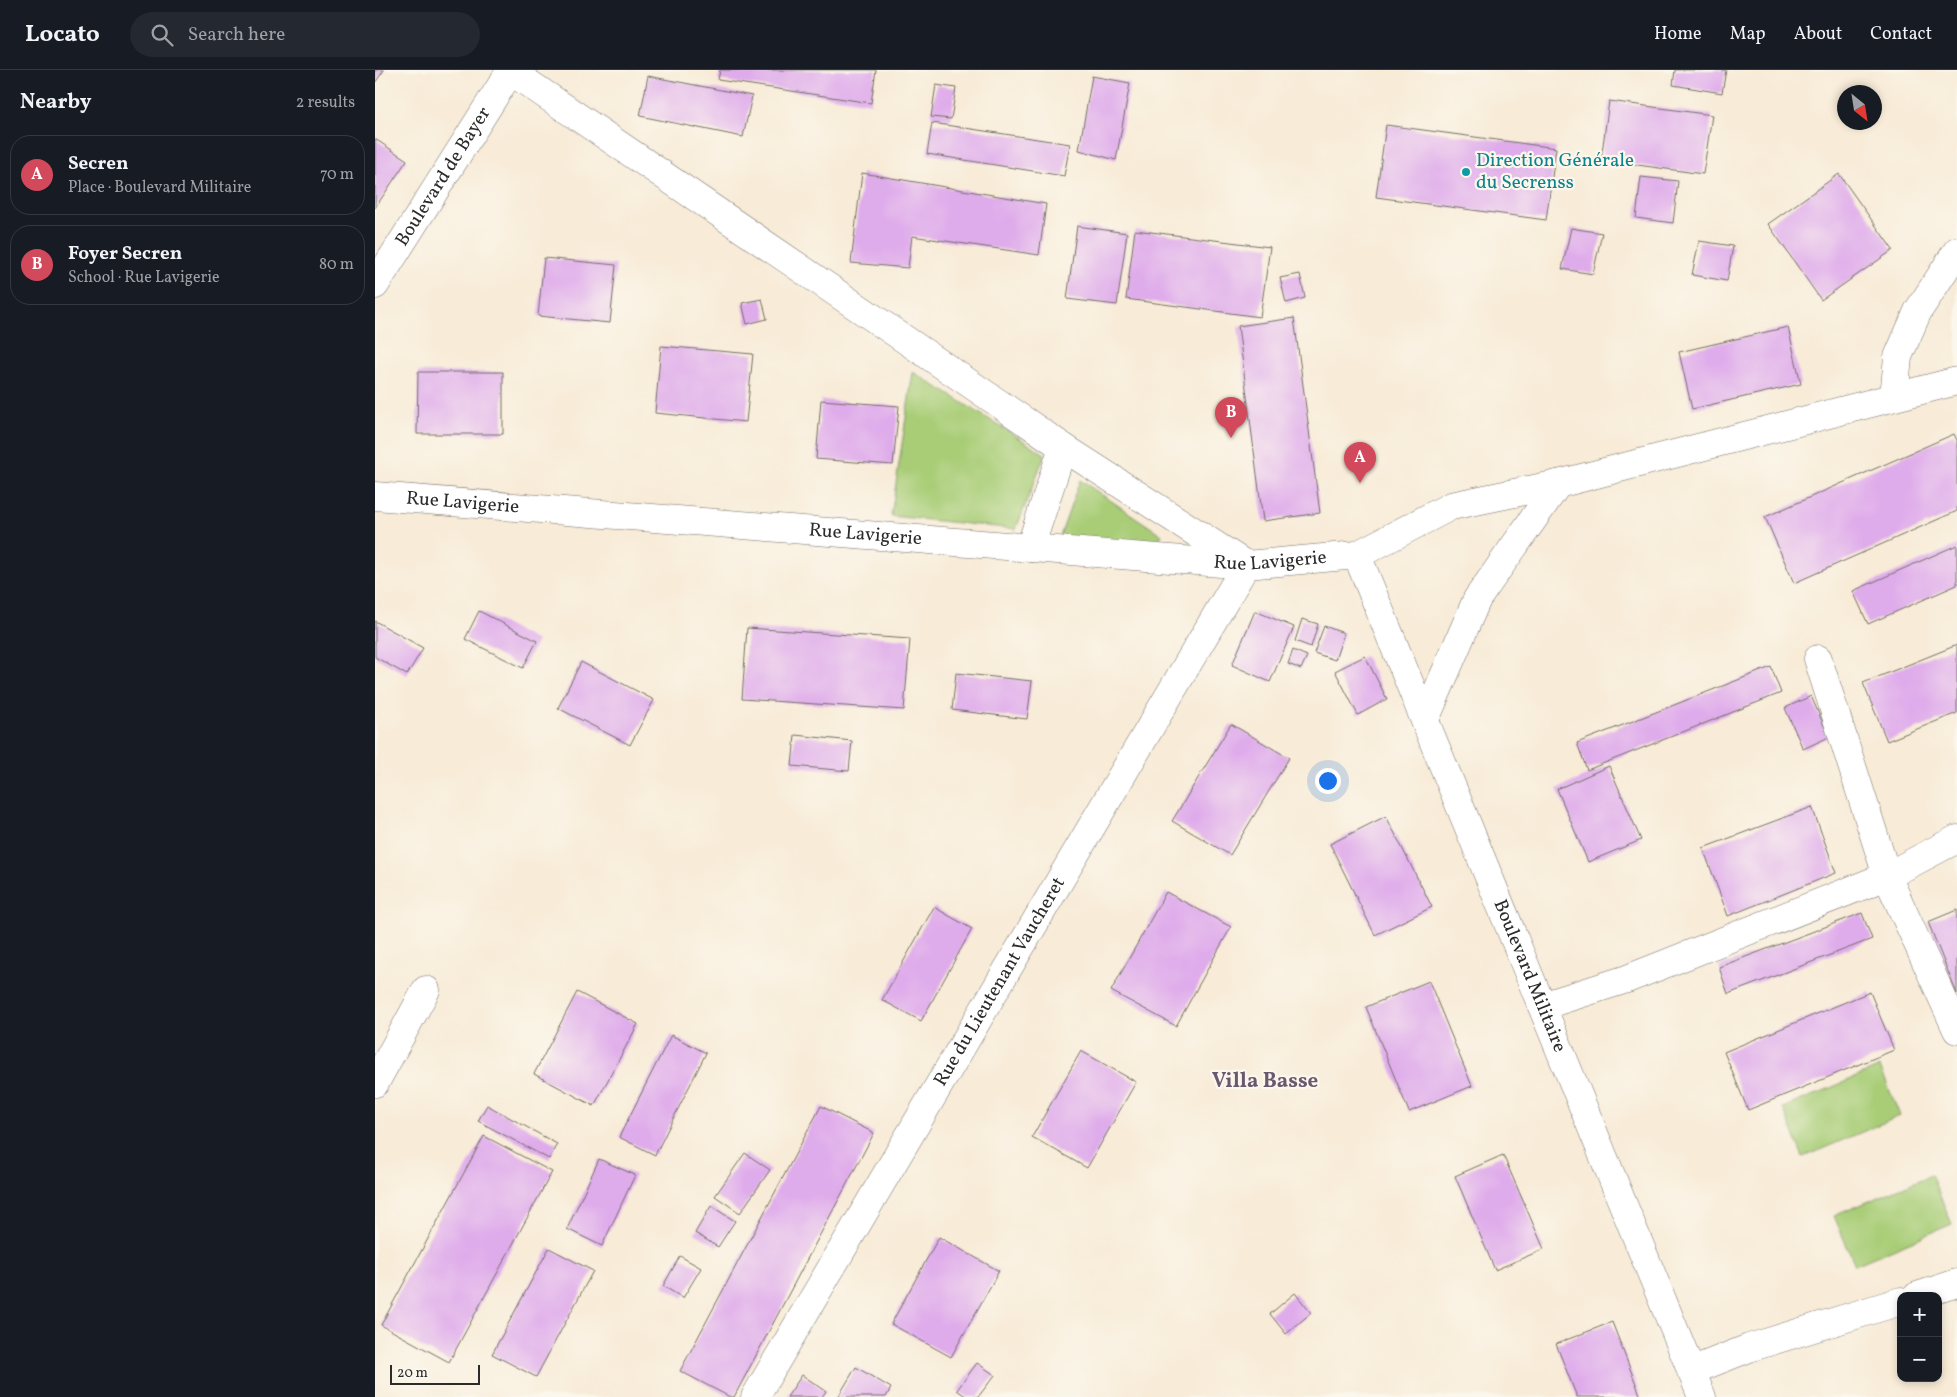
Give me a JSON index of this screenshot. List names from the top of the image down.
{
  "streets": {
    "street": [
      "Boulevard de Bayer",
      "Rue Lavigerie",
      "Boulevard Militaire",
      "Rue du Lieutenant Vaucheret"
    ]
  },
  "crossings": [
    ["Rue Lavigerie", "Boulevard Militaire"],
    ["Rue Lavigerie", "Rue du Lieutenant Vaucheret"]
  ],
  "districts": ["Villa Basse"],
  "places": ["Direction Générale du Secrenss"],
  "scale_bar": "20 m",
  "north": "bottom right",
  "page": {
    "header": "Locato",
    "search": "Search here",
    "nav": [
      "Home",
      "Map",
      "About",
      "Contact"
    ],
    "heading": ["Nearby", "2 results"],
    "list": [
      {
        "mark": "A",
        "name": "Secren",
        "note": "Place · Boulevard Militaire",
        "value": "70 m"
      },
      {
        "mark": "B",
        "name": "Foyer Secren",
        "note": "School · Rue Lavigerie",
        "value": "80 m"
      }
    ],
    "pins": ["B", "A"],
    "map_buttons": ["+", "−"],
    "scale": "20 m"
  }
}
